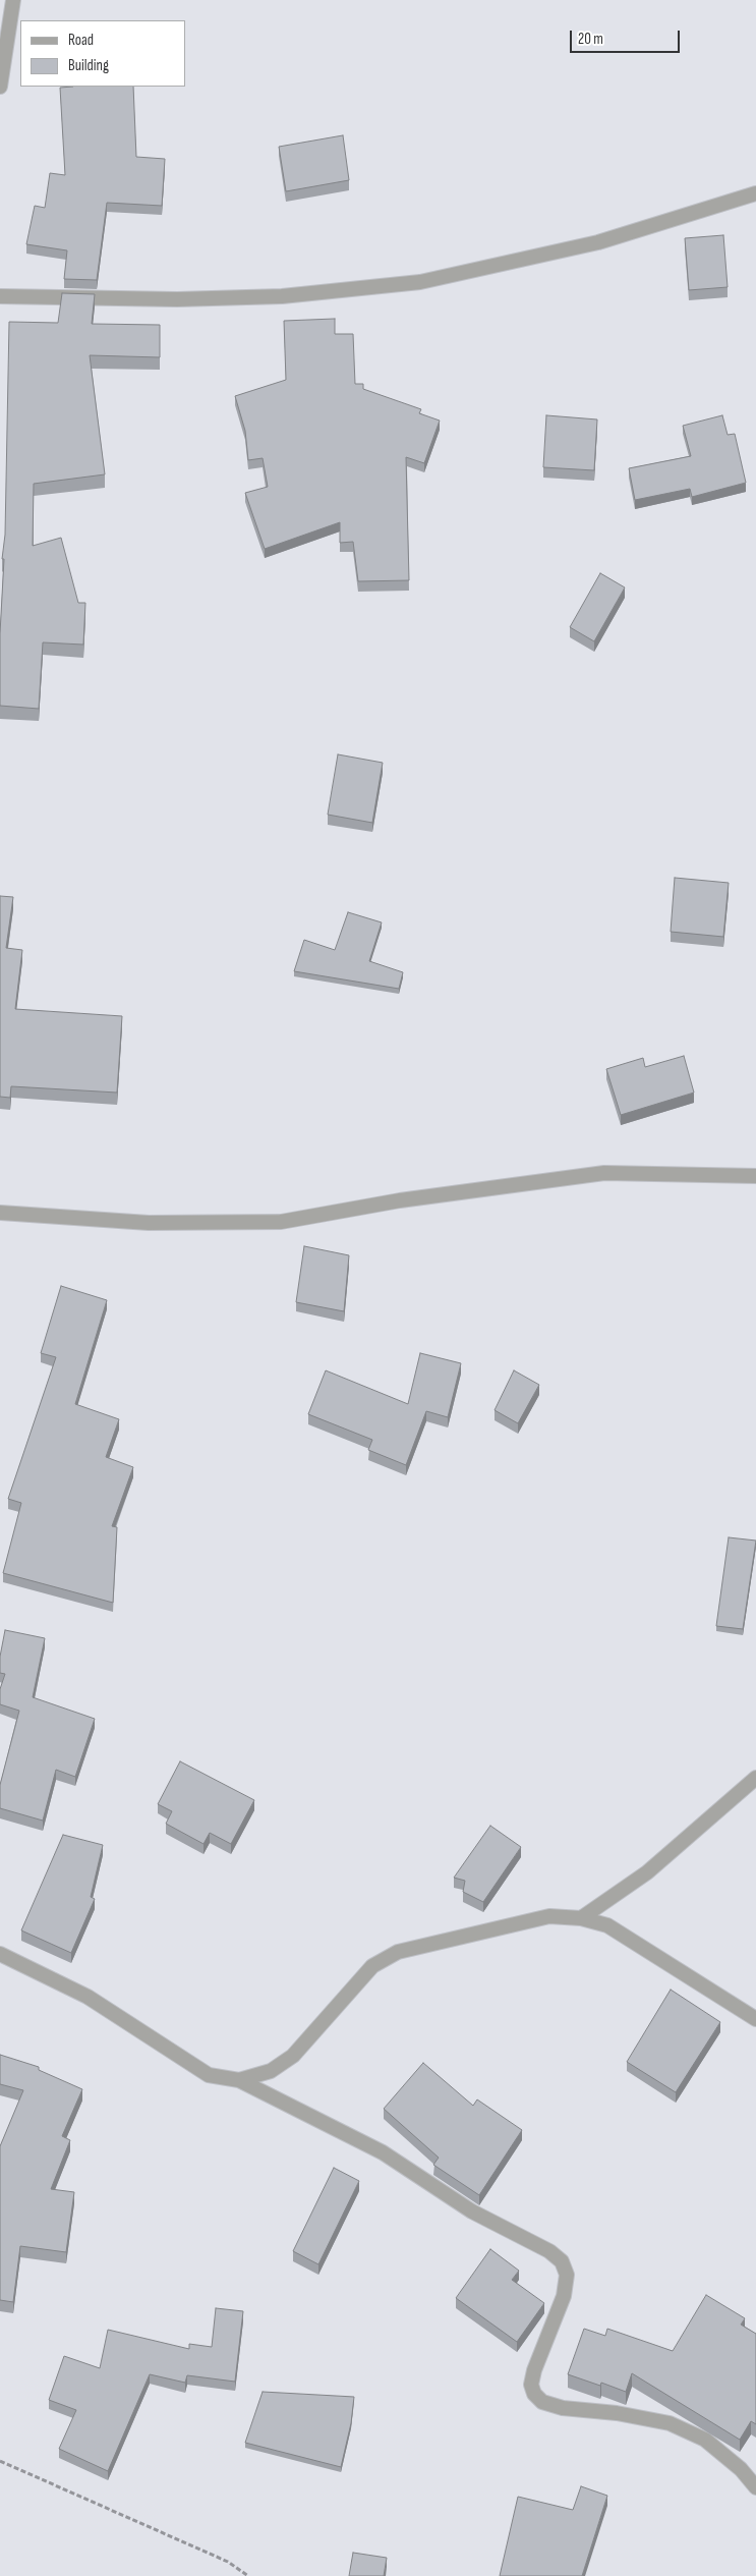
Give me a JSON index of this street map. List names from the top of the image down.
{
  "legend": ["Road", "Building"],
  "scale_bar": "20 m"
}
